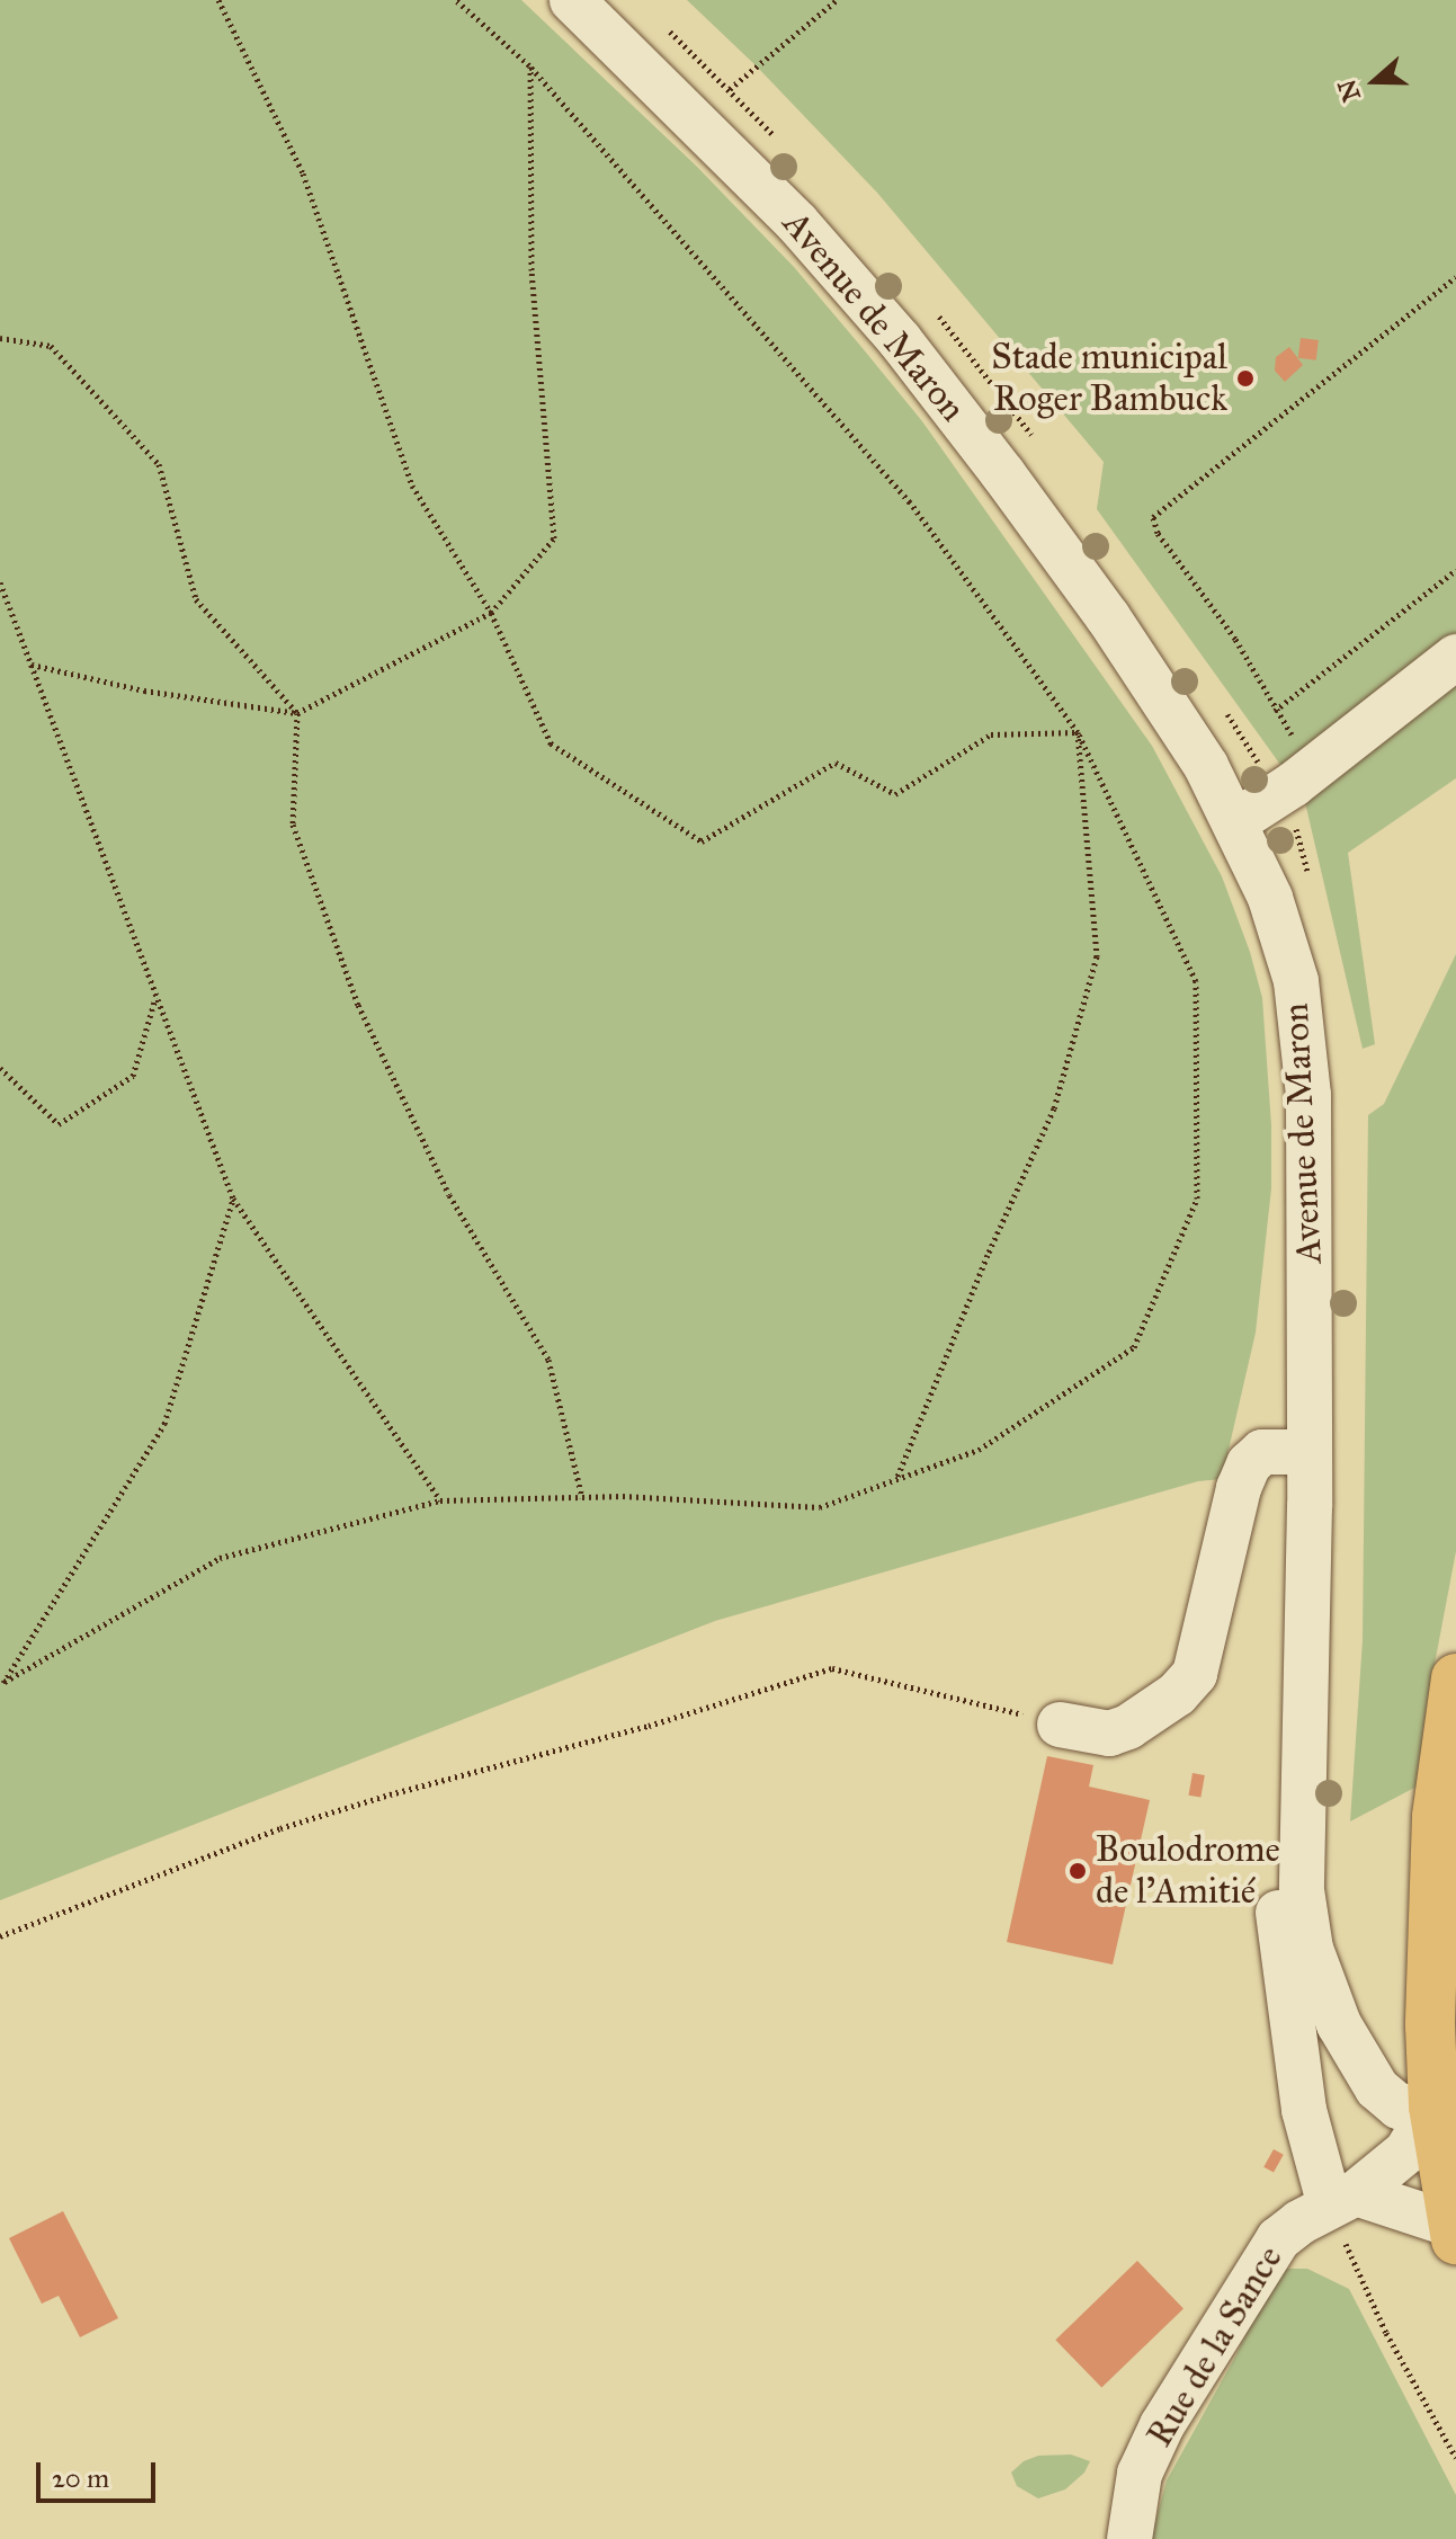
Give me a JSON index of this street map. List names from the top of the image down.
{
  "streets": {
    "street": ["Avenue de Maron", "Rue de la Sance"]
  },
  "crossings": [
    ["Avenue de Maron", "Rue de la Sance"]
  ],
  "places": ["Stade municipal Roger Bambuck", "Boulodrome de l'Amitié"],
  "scale_bar": "20 m",
  "north": "left"
}
